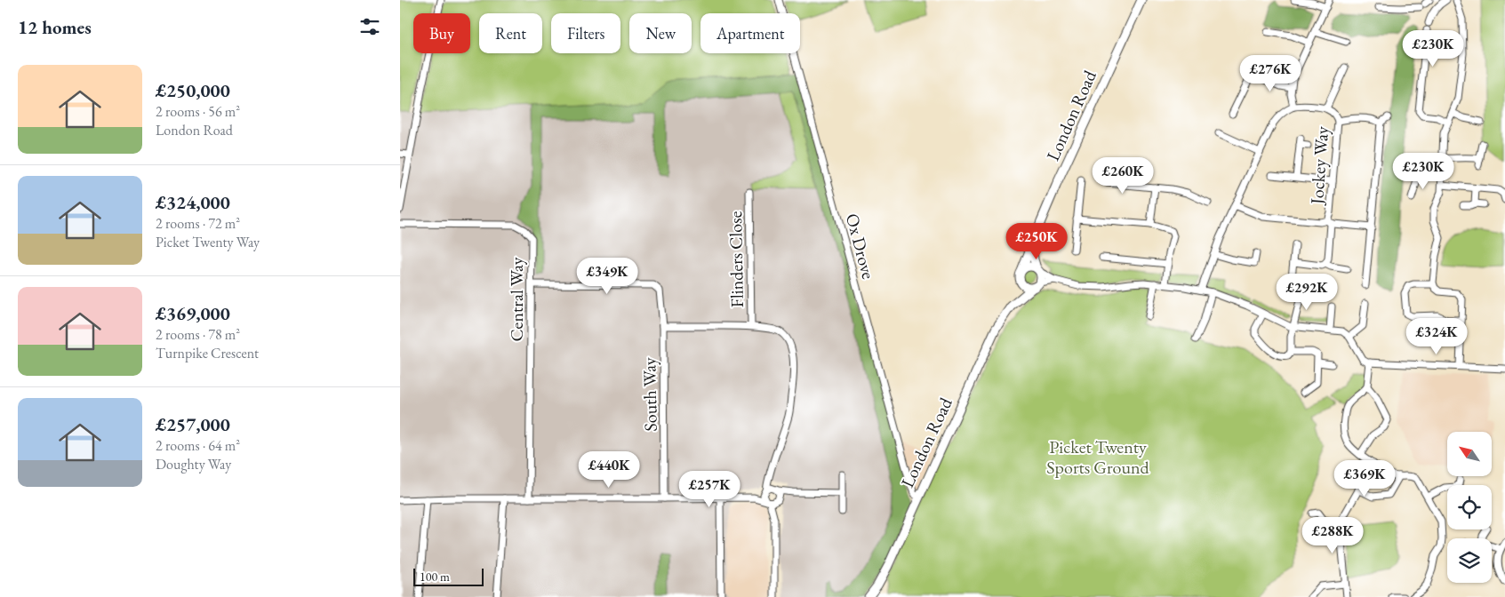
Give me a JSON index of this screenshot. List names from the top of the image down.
{
  "streets": {
    "main road": ["London Road"],
    "street": [
      "Jockey Way",
      "Ox Drove",
      "Flinders Close",
      "Central Way",
      "South Way"
    ]
  },
  "crossings": [
    ["London Road", "Ox Drove"],
    ["Central Way", "South Way"]
  ],
  "parks": ["Picket Twenty Sports Ground"],
  "scale_bar": "100 m",
  "north": "top left",
  "page": {
    "heading": "12 homes",
    "chip": [
      "Buy",
      "Rent",
      "Filters",
      "New",
      "Apartment"
    ],
    "price": [
      "£230K",
      "£276K",
      "£230K",
      "£260K",
      "£250K",
      "£349K",
      "£292K",
      "£324K",
      "£440K",
      "£369K",
      "£257K",
      "£288K"
    ],
    "list": [
      {
        "name": "£250,000",
        "note": "2 rooms · 56 m² · London Road"
      },
      {
        "name": "£324,000",
        "note": "2 rooms · 72 m² · Picket Twenty Way"
      },
      {
        "name": "£369,000",
        "note": "2 rooms · 78 m² · Turnpike Crescent"
      },
      {
        "name": "£257,000",
        "note": "2 rooms · 64 m² · Doughty Way"
      }
    ],
    "scale": "100 m"
  }
}
